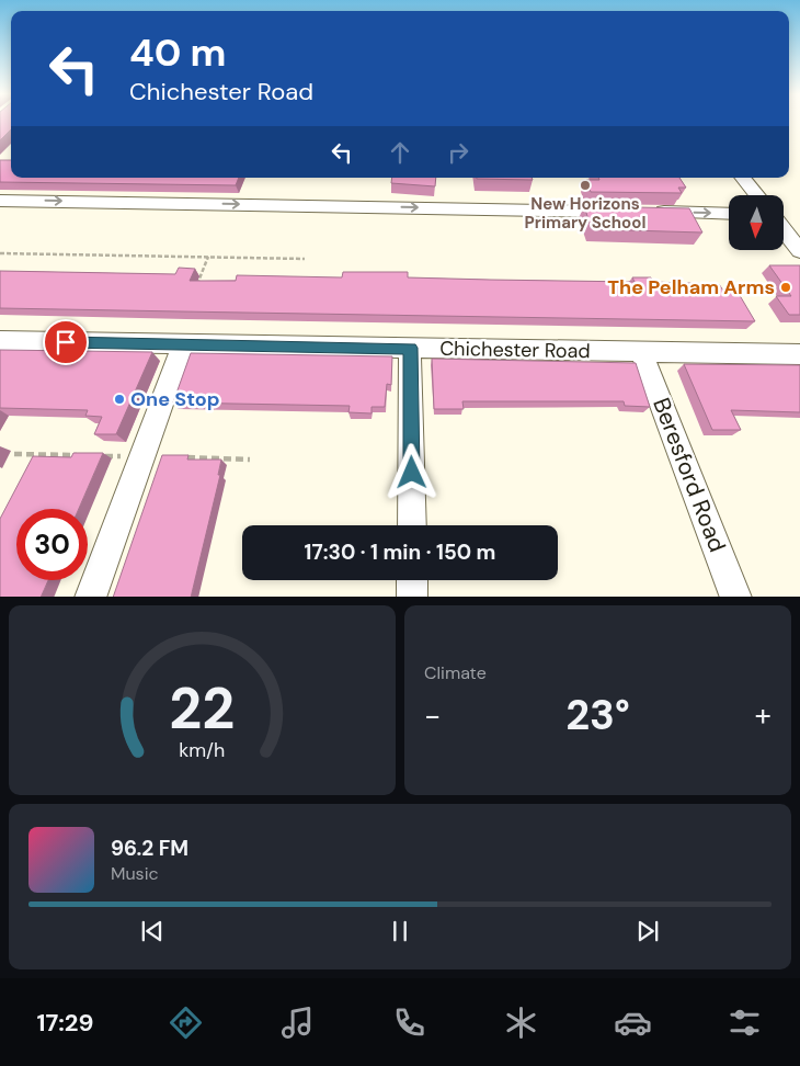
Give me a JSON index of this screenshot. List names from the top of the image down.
{
  "streets": {
    "street": ["Chichester Road", "Beresford Road"]
  },
  "crossings": [
    ["Chichester Road", "Beresford Road"]
  ],
  "places": ["New Horizons Primary School", "The Pelham Arms", "One Stop"],
  "north": "bottom",
  "page": {
    "turn": ["40 m", "Chichester Road"],
    "limit": "30",
    "trip": "17:30 · 1 min · 150 m",
    "tile": "Climate",
    "heat": ["−", "23°", "+"],
    "song": ["96.2 FM", "Music"],
    "tabs": "17:29",
    "gauge": ["22", "km/h"]
  }
}
